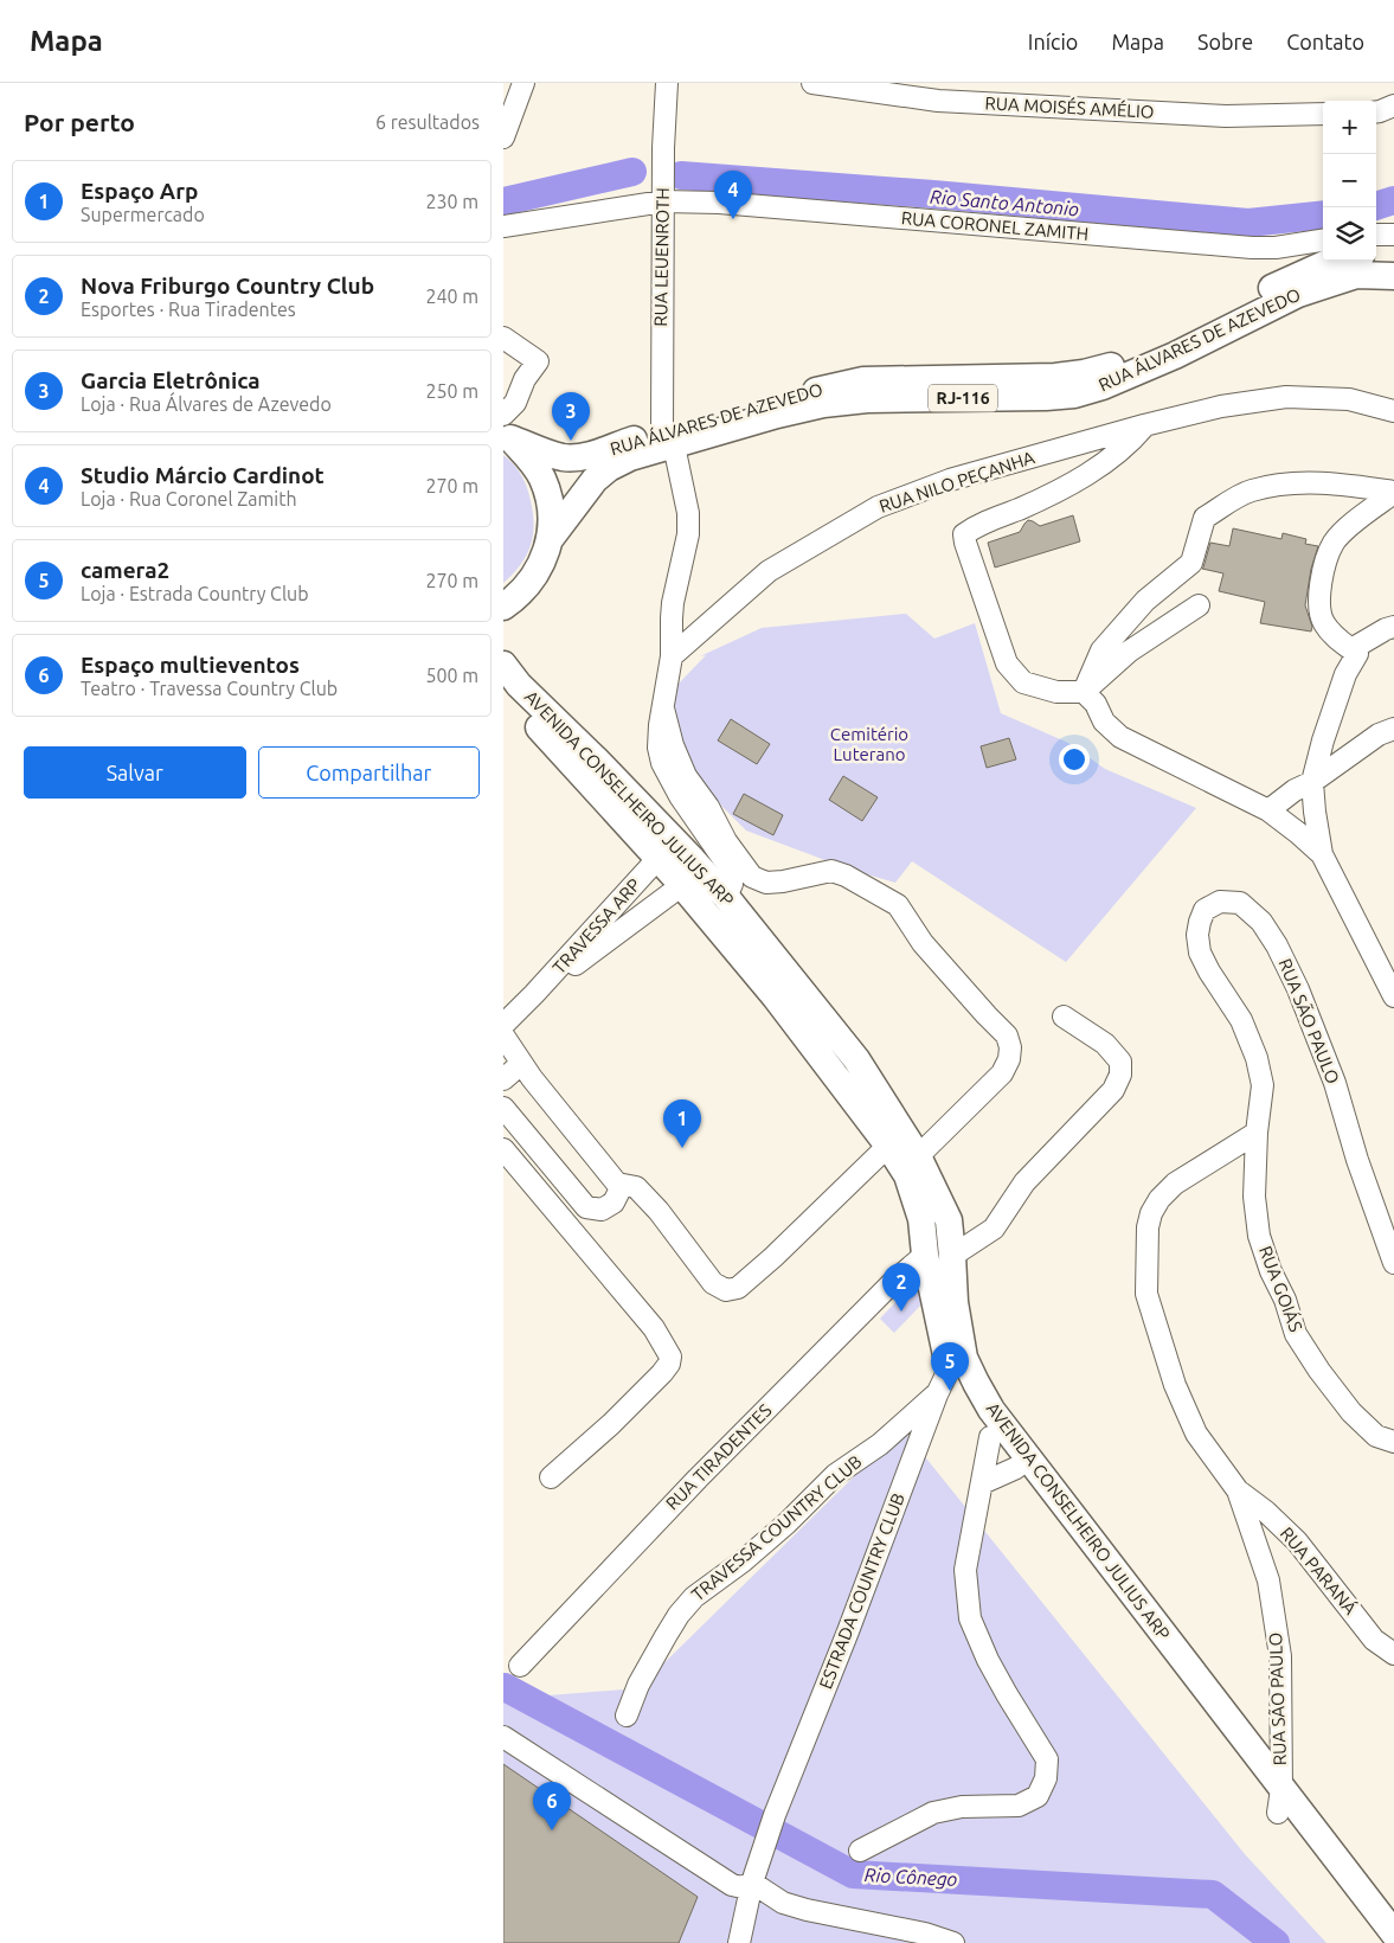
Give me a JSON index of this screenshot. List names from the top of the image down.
{
  "streets": {
    "main road": ["RUA ÁLVARES DE AZEVEDO", "RJ-116", "AVENIDA CONSELHEIRO JULIUS ARP"],
    "street": [
      "RUA MOISÉS AMÉLIO",
      "RUA CORONEL ZAMITH",
      "RUA LEUENROTH",
      "RUA NILO PEÇANHA",
      "TRAVESSA ARP",
      "RUA SÃO PAULO",
      "RUA GOIÁS",
      "RUA TIRADENTES",
      "TRAVESSA COUNTRY CLUB",
      "RUA PARANÁ",
      "ESTRADA COUNTRY CLUB"
    ]
  },
  "crossings": [
    ["RUA CORONEL ZAMITH", "RUA LEUENROTH"],
    ["RUA LEUENROTH", "RUA ÁLVARES DE AZEVEDO"],
    ["RUA ÁLVARES DE AZEVEDO", "RJ-116"],
    ["AVENIDA CONSELHEIRO JULIUS ARP", "TRAVESSA ARP"],
    ["AVENIDA CONSELHEIRO JULIUS ARP", "RUA SÃO PAULO"],
    ["AVENIDA CONSELHEIRO JULIUS ARP", "RUA TIRADENTES"],
    ["AVENIDA CONSELHEIRO JULIUS ARP", "ESTRADA COUNTRY CLUB"],
    ["RUA SÃO PAULO", "RUA GOIÁS"],
    ["RUA SÃO PAULO", "RUA PARANÁ"],
    ["TRAVESSA COUNTRY CLUB", "ESTRADA COUNTRY CLUB"]
  ],
  "water": ["Rio Santo Antonio", "Rio Cônego"],
  "parks": ["Cemitério Luterano"],
  "page": {
    "header": "Mapa",
    "nav": [
      "Início",
      "Mapa",
      "Sobre",
      "Contato"
    ],
    "heading": ["Por perto", "6 resultados"],
    "map_buttons": ["+", "−"],
    "list": [
      {
        "mark": "1",
        "name": "Espaço Arp",
        "note": "Supermercado",
        "value": "230 m"
      },
      {
        "mark": "2",
        "name": "Nova Friburgo Country Club",
        "note": "Esportes · Rua Tiradentes",
        "value": "240 m"
      },
      {
        "mark": "3",
        "name": "Garcia Eletrônica",
        "note": "Loja · Rua Álvares de Azevedo",
        "value": "250 m"
      },
      {
        "mark": "4",
        "name": "Studio Márcio Cardinot",
        "note": "Loja · Rua Coronel Zamith",
        "value": "270 m"
      },
      {
        "mark": "5",
        "name": "camera2",
        "note": "Loja · Estrada Country Club",
        "value": "270 m"
      },
      {
        "mark": "6",
        "name": "Espaço multieventos",
        "note": "Teatro · Travessa Country Club",
        "value": "500 m"
      }
    ],
    "pins": [
      "4",
      "3",
      "1",
      "2",
      "5",
      "6"
    ],
    "buttons": ["Salvar", "Compartilhar"]
  }
}
